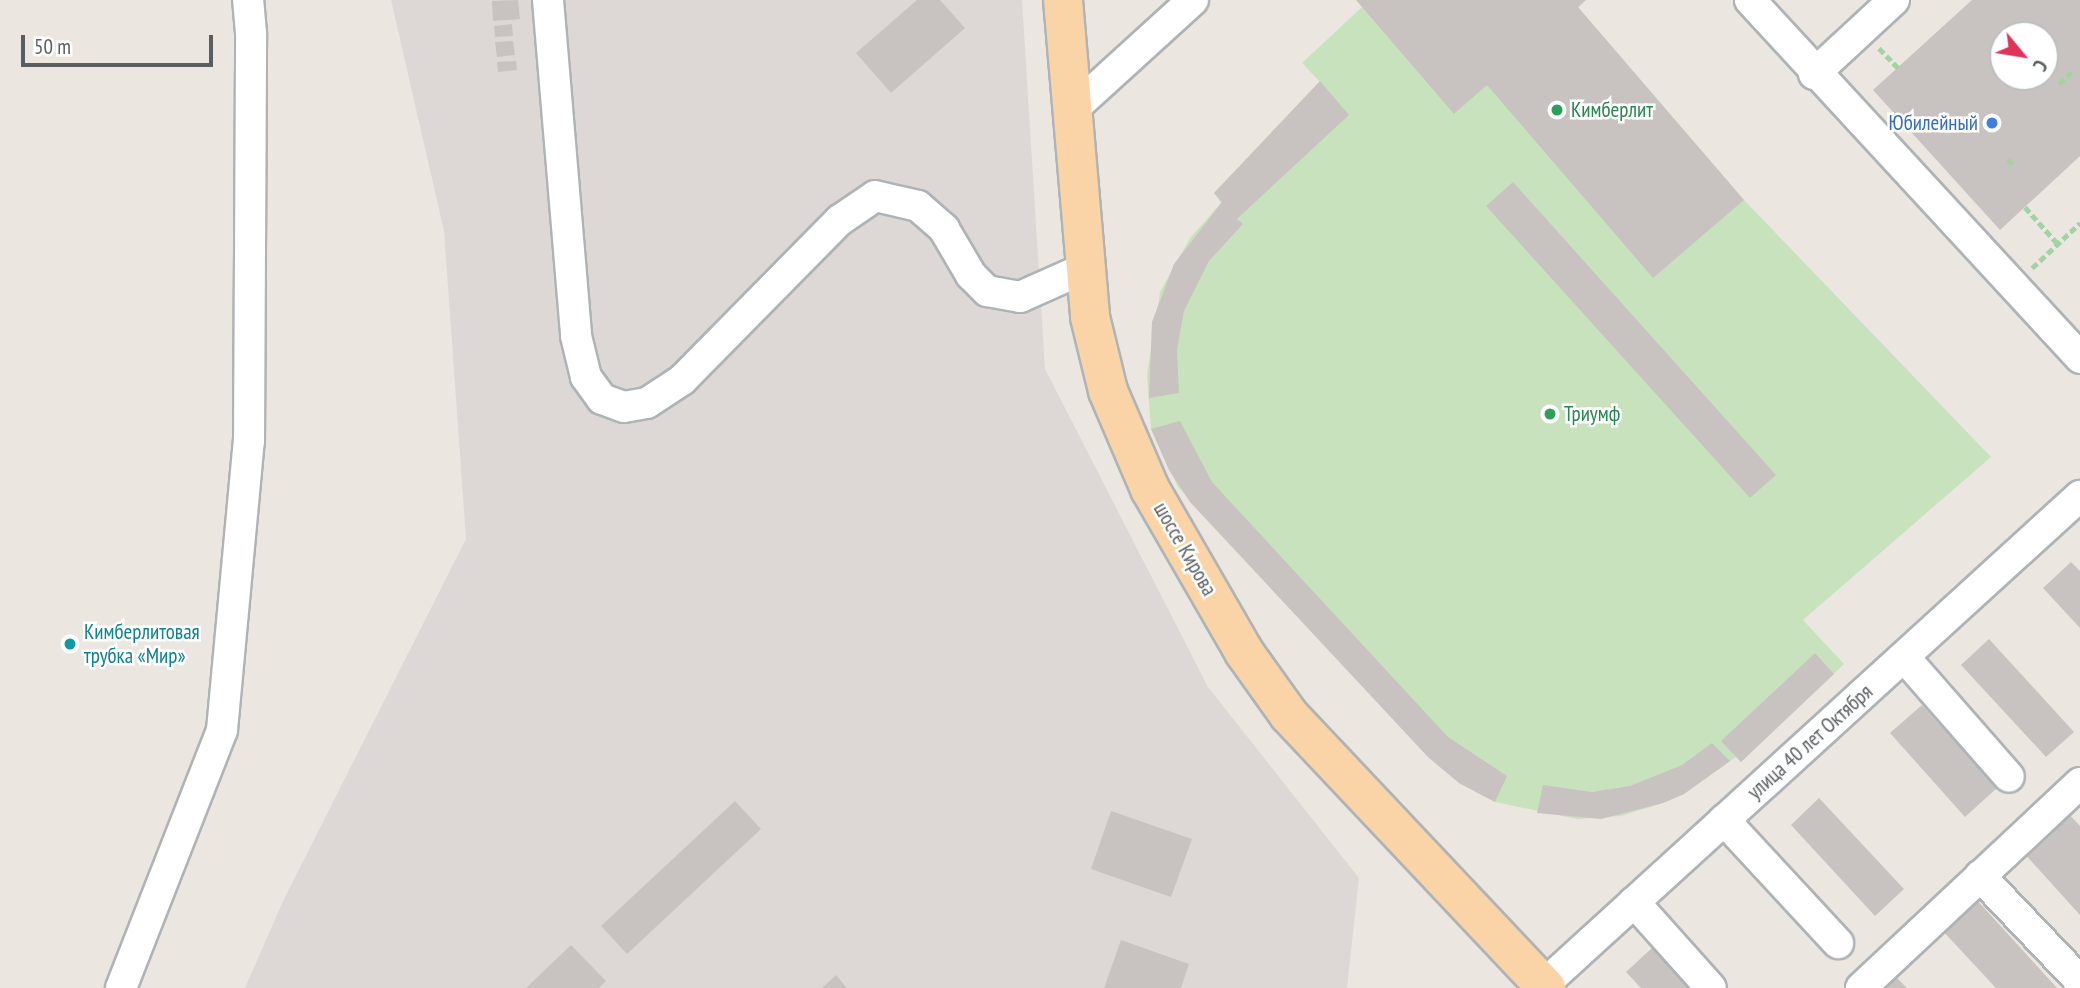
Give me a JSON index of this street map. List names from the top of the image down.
{
  "streets": {
    "main road": ["шоссе Кирова"],
    "street": ["улица 40 лет Октября"]
  },
  "crossings": [
    ["шоссе Кирова", "улица 40 лет Октября"]
  ],
  "places": [
    "Кимберлит",
    "Юбилейный",
    "Триумф",
    "Кимберлитовая трубка «Мир»"
  ],
  "scale_bar": "50 m",
  "north": "bottom right"
}
